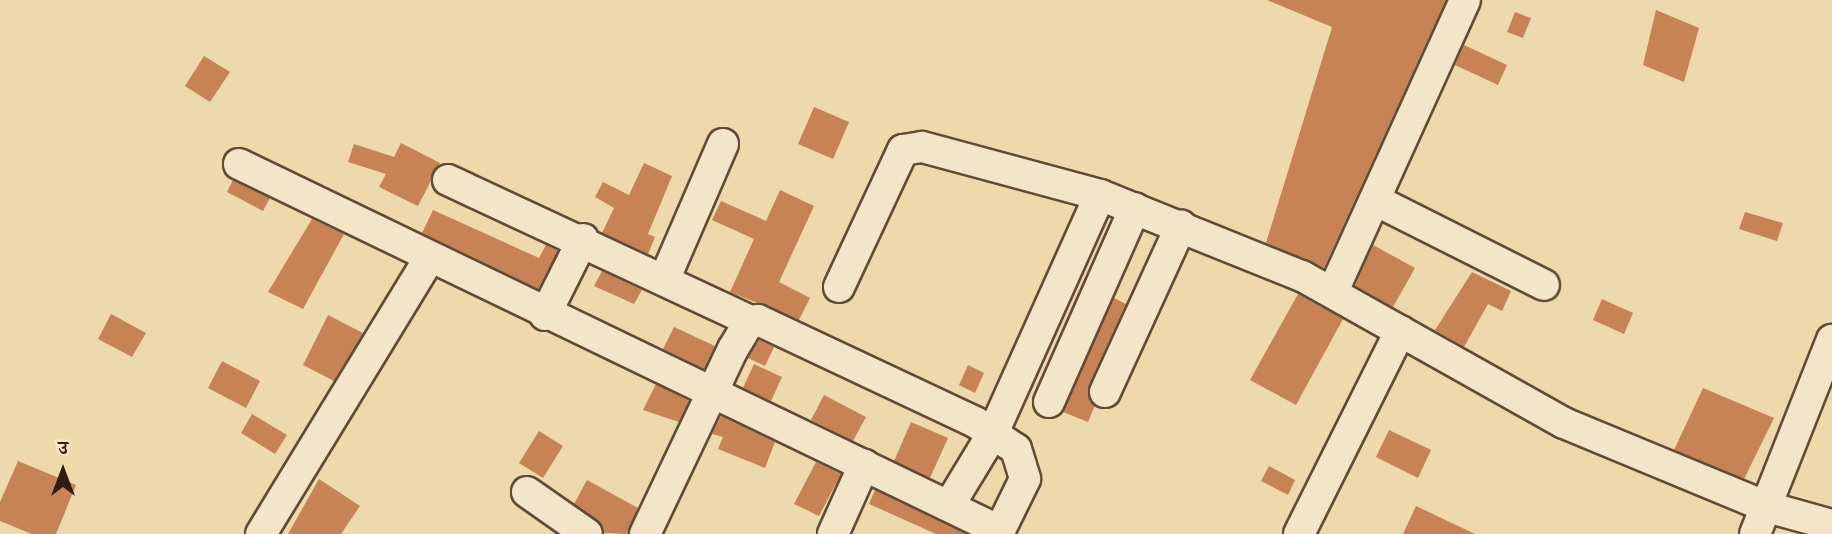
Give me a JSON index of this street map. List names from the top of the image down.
{
  "north": "top"
}
